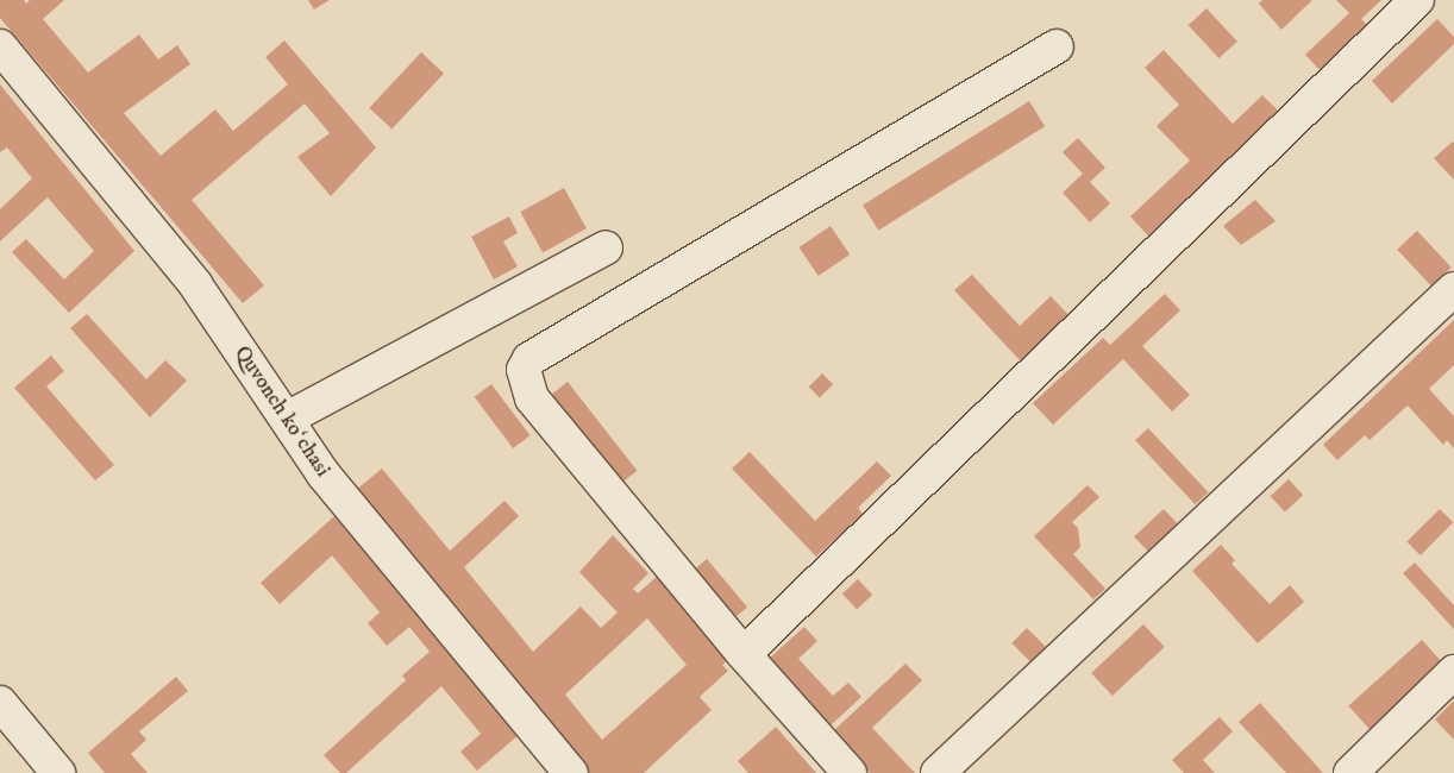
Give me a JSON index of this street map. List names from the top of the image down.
{
  "streets": {
    "street": ["Quvonch koʻchasi"]
  }
}
